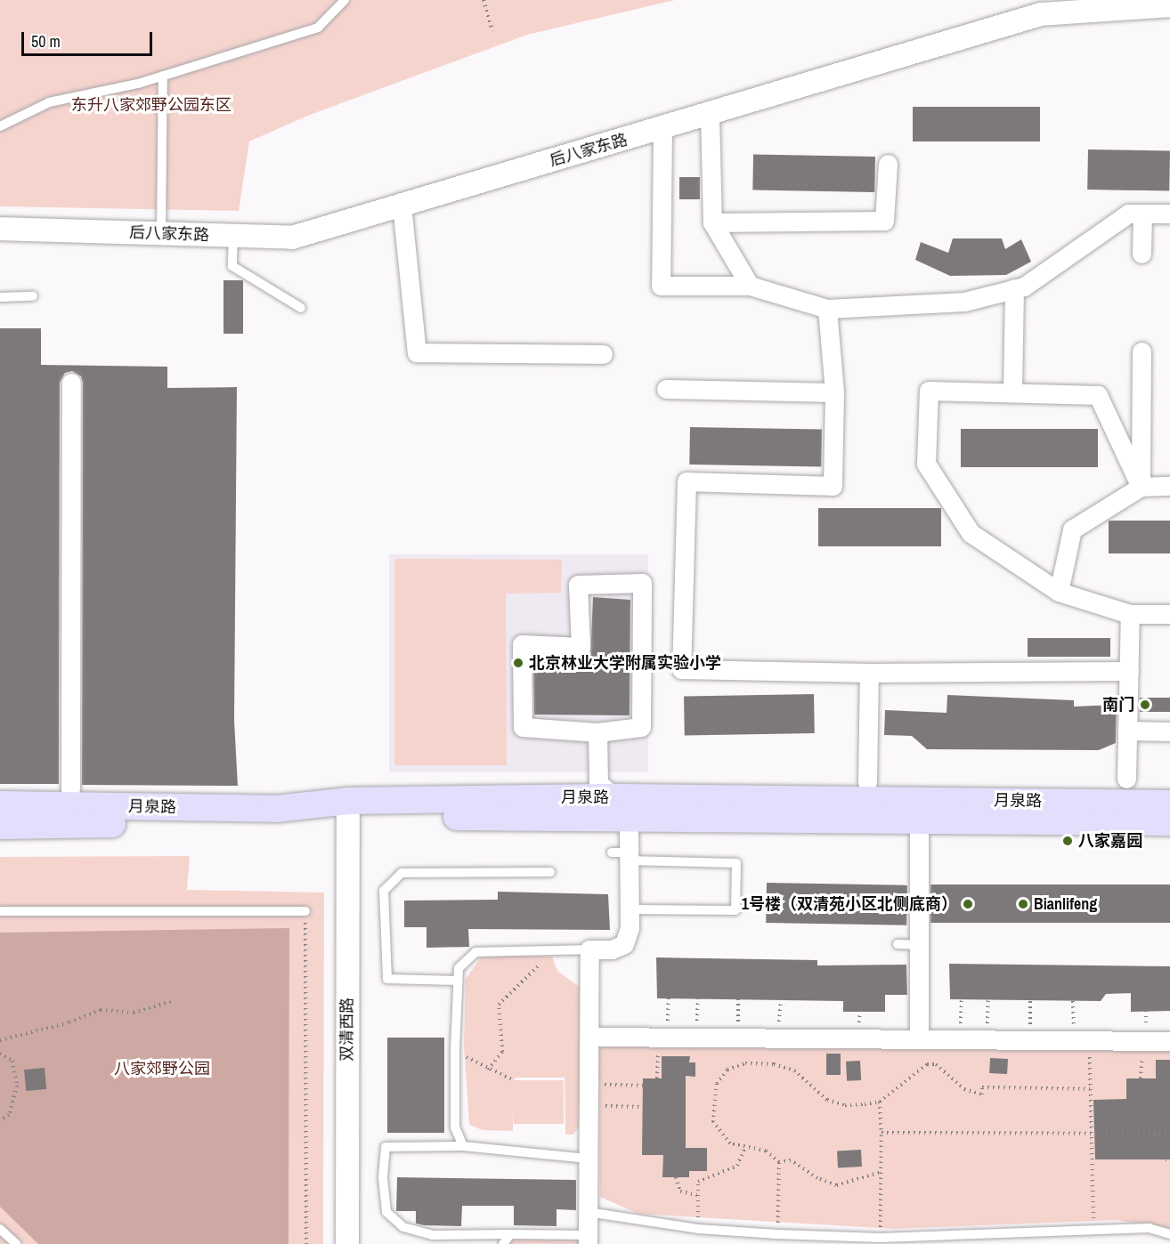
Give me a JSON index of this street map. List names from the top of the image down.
{
  "streets": {
    "main road": ["月泉路"],
    "street": ["后八家东路", "双清西路"]
  },
  "crossings": [
    ["月泉路", "双清西路"]
  ],
  "parks": ["东升八家郊野公园东区", "八家郊野公园"],
  "places": [
    "北京林业大学附属实验小学",
    "南门",
    "八家嘉园",
    "1号楼（双清苑小区北侧底商）",
    "Bianlifeng"
  ],
  "scale_bar": "50 m"
}
